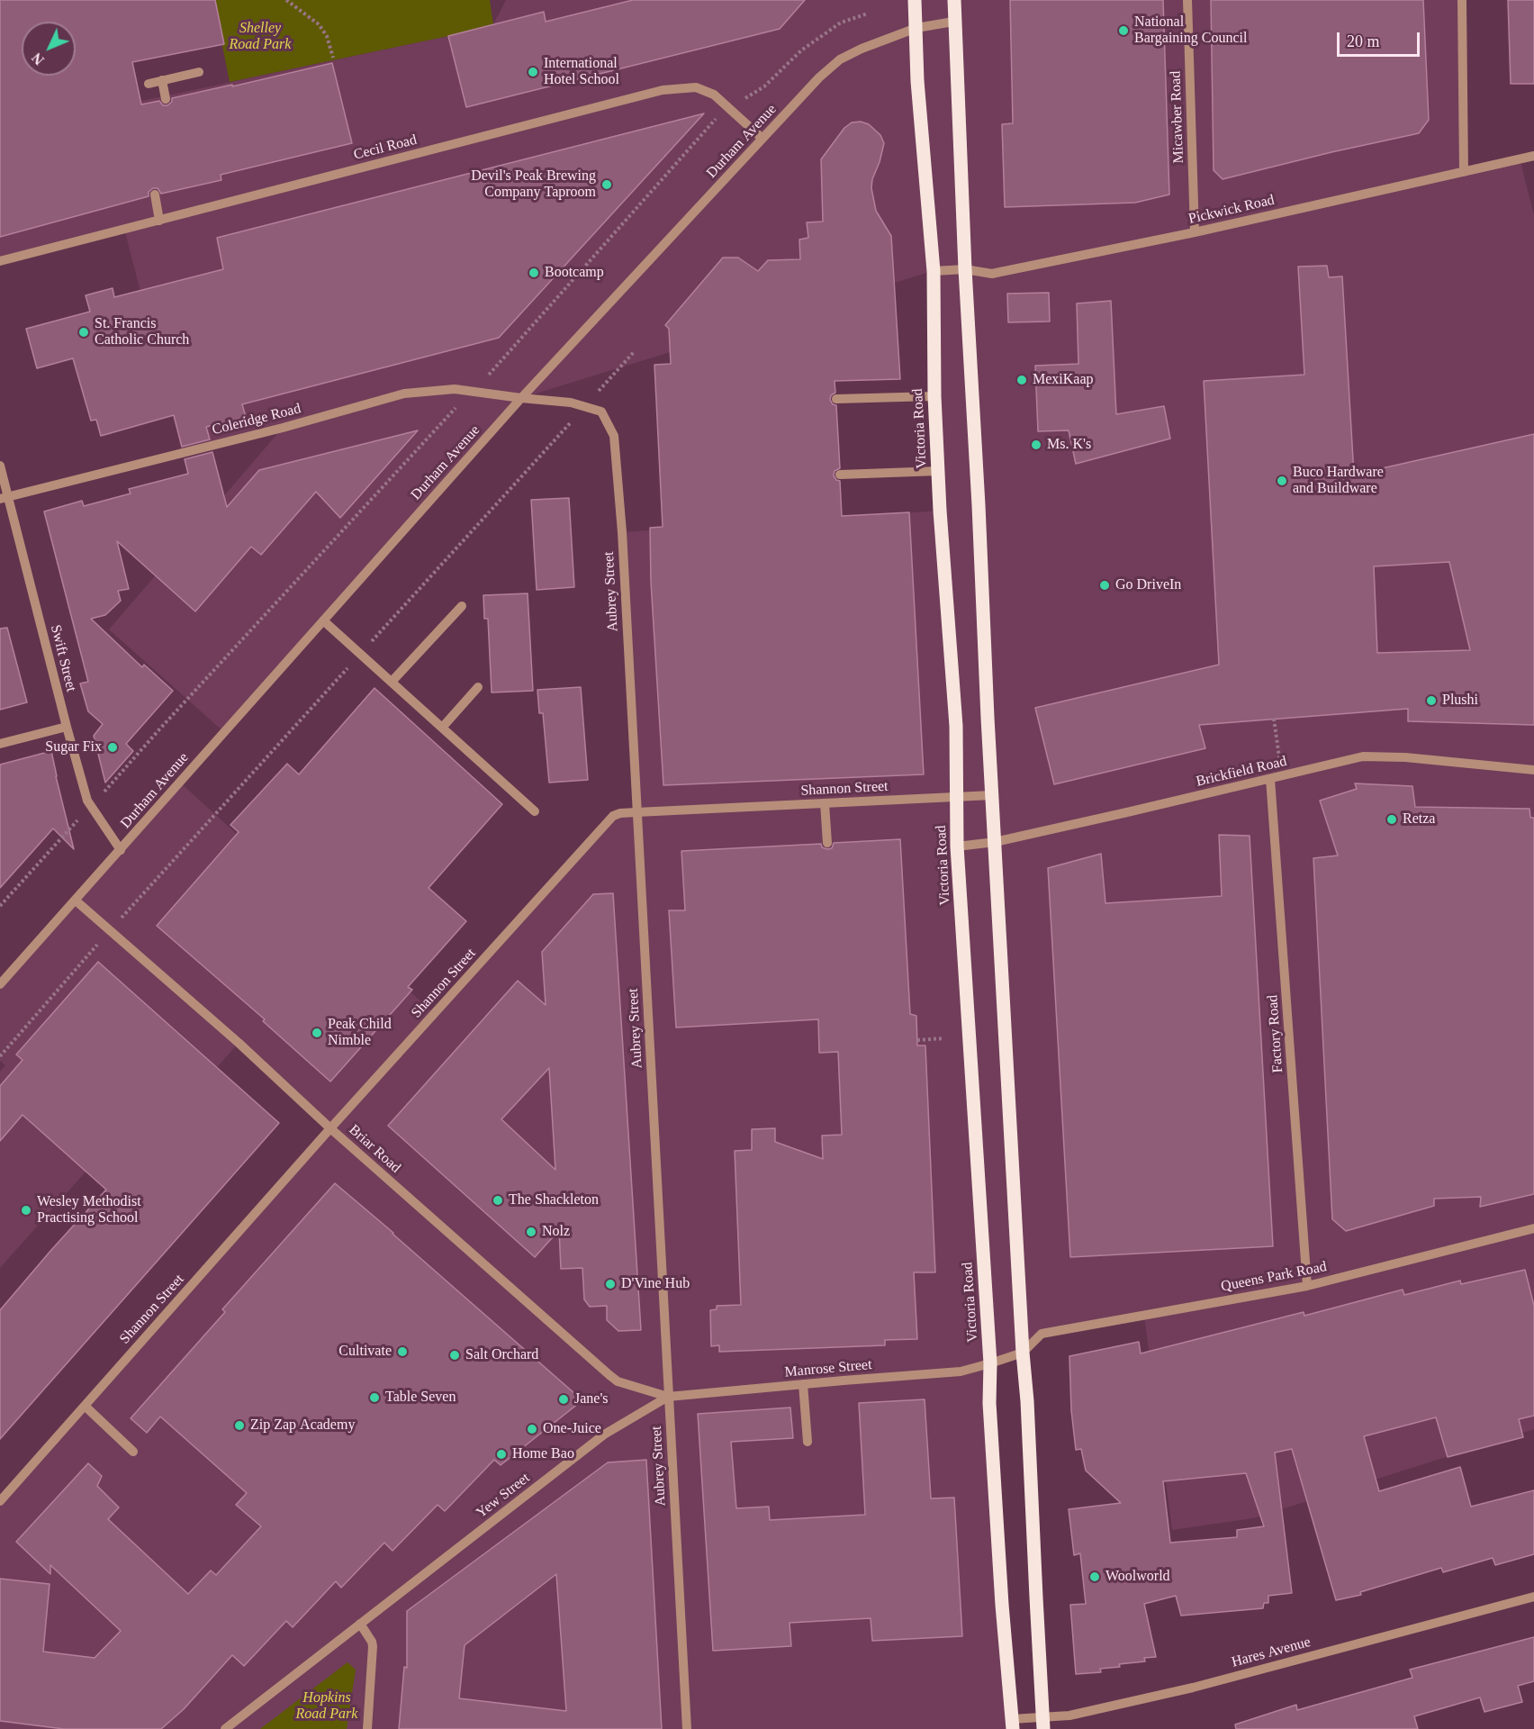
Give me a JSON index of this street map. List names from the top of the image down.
{
  "streets": {
    "main road": ["Victoria Road"],
    "street": [
      "Micawber Road",
      "Durham Avenue",
      "Cecil Road",
      "Pickwick Road",
      "Coleridge Road",
      "Aubrey Street",
      "Swift Street",
      "Brickfield Road",
      "Shannon Street",
      "Factory Road",
      "Briar Road",
      "Queens Park Road",
      "Manrose Street",
      "Yew Street",
      "Hares Avenue"
    ]
  },
  "crossings": [
    ["Micawber Road", "Pickwick Road"],
    ["Durham Avenue", "Cecil Road"],
    ["Durham Avenue", "Coleridge Road"],
    ["Durham Avenue", "Victoria Road"],
    ["Durham Avenue", "Aubrey Street"],
    ["Durham Avenue", "Swift Street"],
    ["Durham Avenue", "Briar Road"],
    ["Pickwick Road", "Victoria Road"],
    ["Coleridge Road", "Aubrey Street"],
    ["Coleridge Road", "Swift Street"],
    ["Victoria Road", "Brickfield Road"],
    ["Victoria Road", "Shannon Street"],
    ["Victoria Road", "Manrose Street"],
    ["Victoria Road", "Hares Avenue"],
    ["Aubrey Street", "Shannon Street"],
    ["Aubrey Street", "Briar Road"],
    ["Aubrey Street", "Manrose Street"],
    ["Aubrey Street", "Yew Street"],
    ["Brickfield Road", "Factory Road"],
    ["Shannon Street", "Briar Road"],
    ["Factory Road", "Queens Park Road"],
    ["Briar Road", "Manrose Street"],
    ["Briar Road", "Yew Street"],
    ["Queens Park Road", "Manrose Street"],
    ["Manrose Street", "Yew Street"]
  ],
  "parks": ["Shelley Road Park", "Hopkins Road Park"],
  "places": [
    "National Bargaining Council",
    "International Hotel School",
    "Devil's Peak Brewing Company Taproom",
    "Bootcamp",
    "St. Francis Catholic Church",
    "MexiKaap",
    "Ms. K's",
    "Buco Hardware and Buildware",
    "Go DriveIn",
    "Plushi",
    "Sugar Fix",
    "Retza",
    "Peak Child Nimble",
    "The Shackleton",
    "Wesley Methodist Practising School",
    "Nolz",
    "D'Vine Hub",
    "Cultivate",
    "Salt Orchard",
    "Table Seven",
    "Jane's",
    "Zip Zap Academy",
    "One-Juice",
    "Home Bao",
    "Woolworld"
  ],
  "scale_bar": "20 m",
  "north": "bottom left"
}
